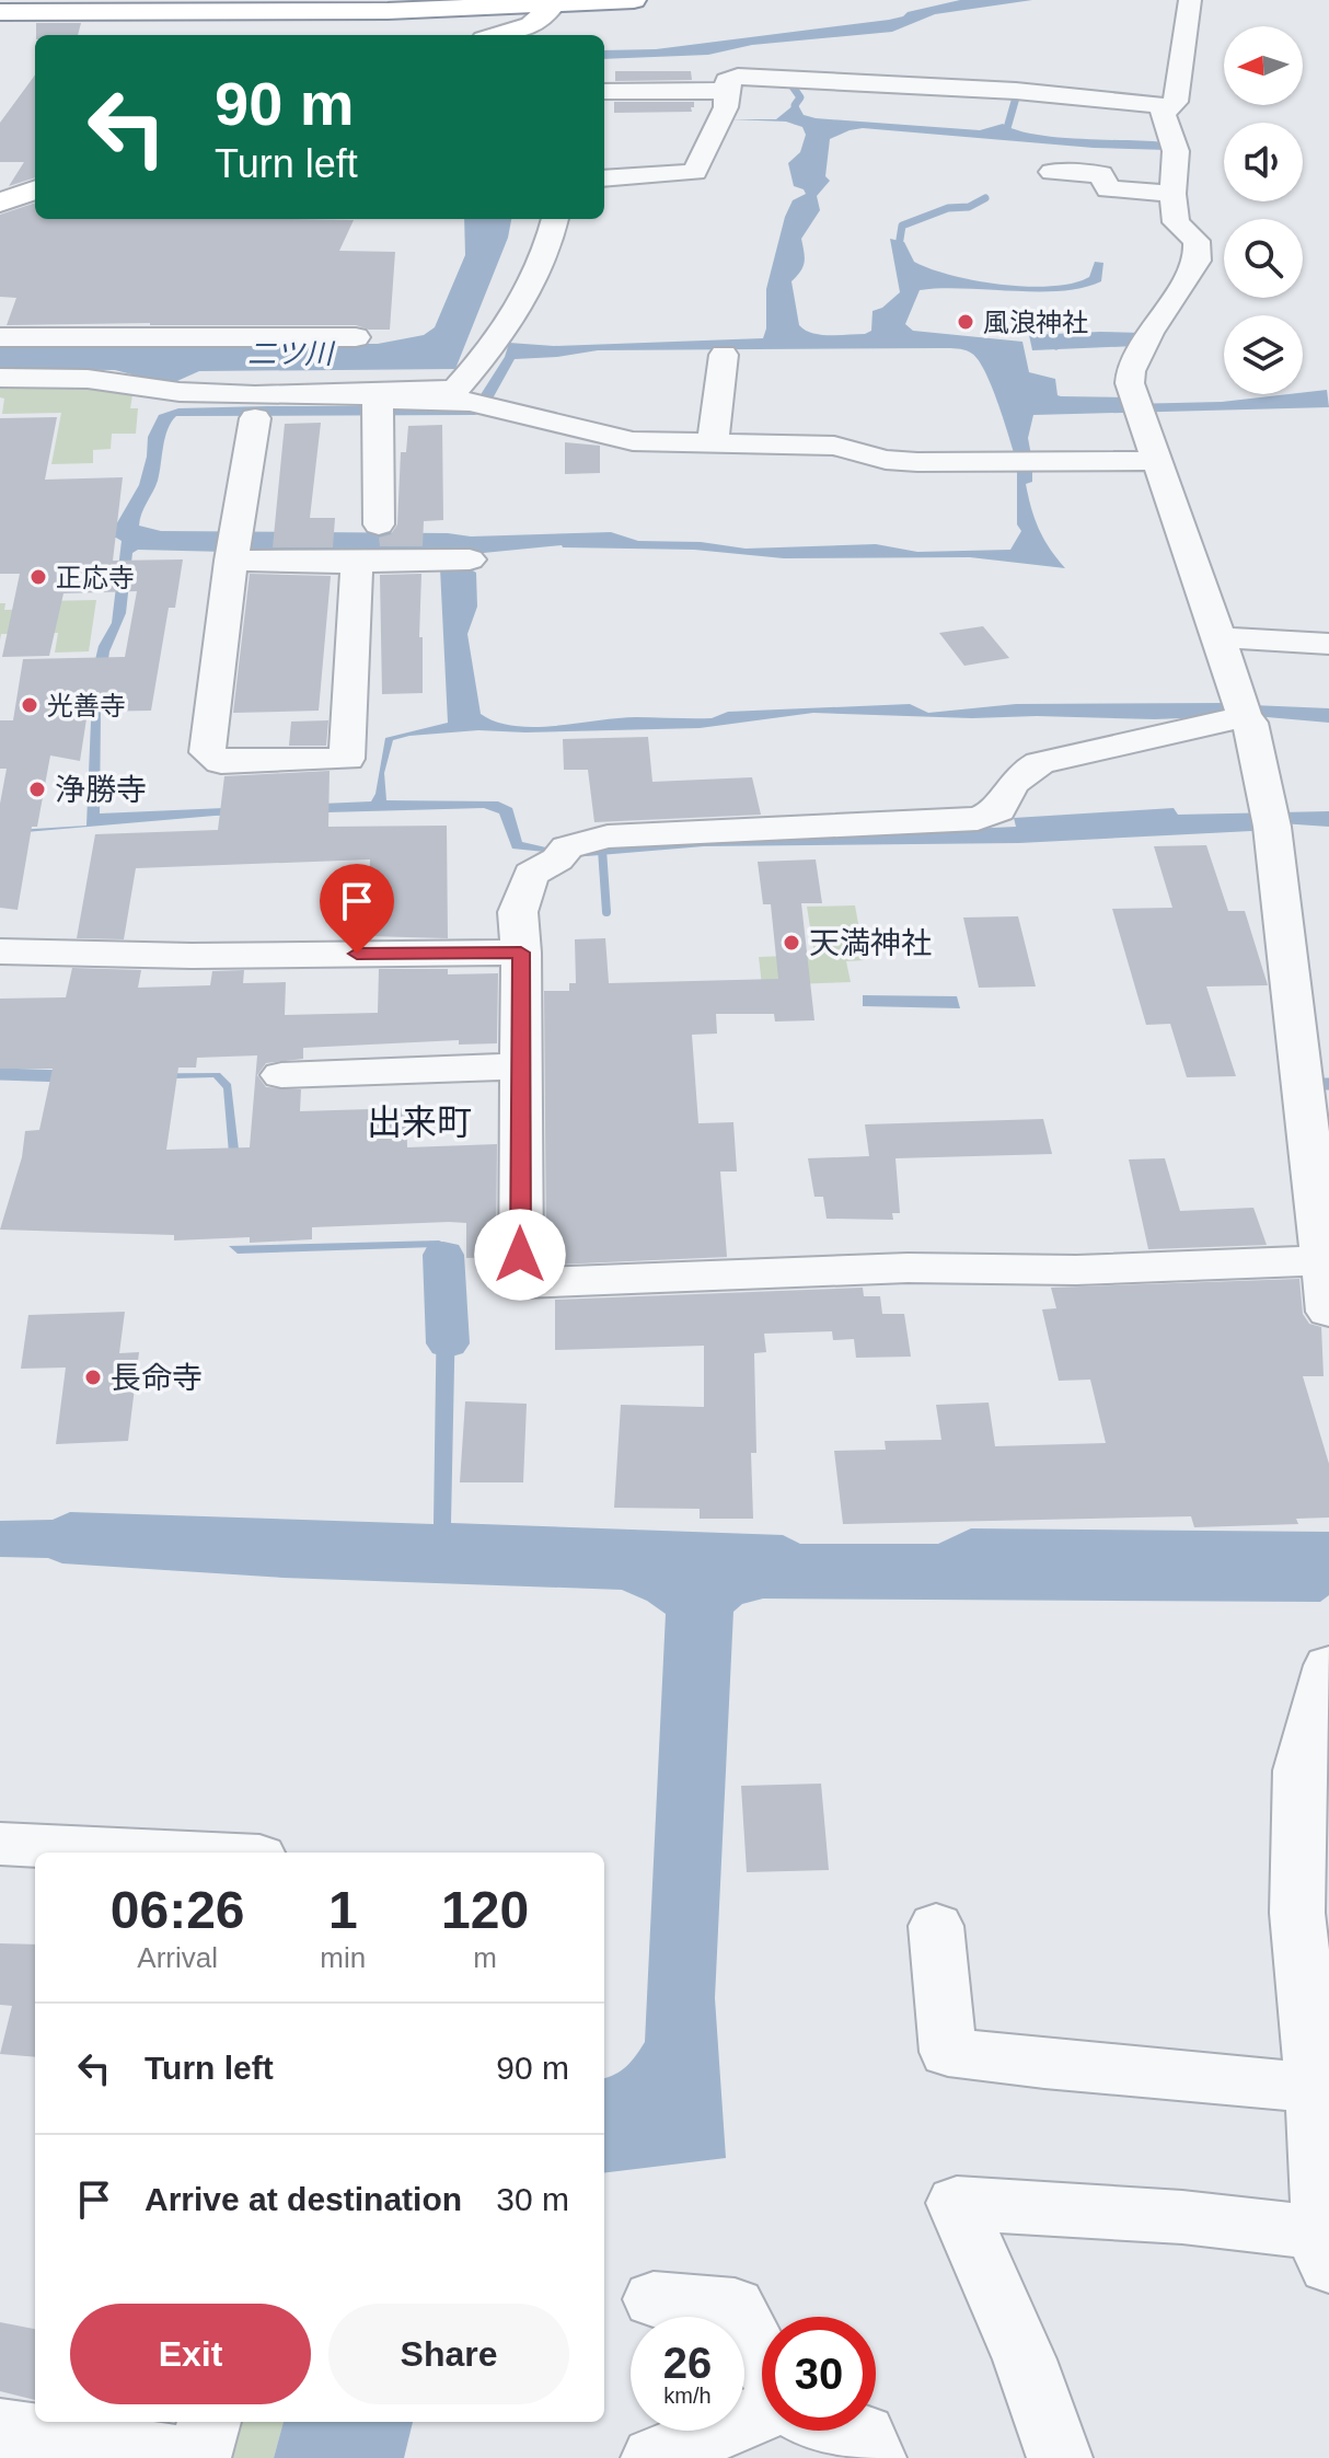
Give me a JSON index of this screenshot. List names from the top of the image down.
{
  "districts": ["出来町"],
  "water": ["二ツ川"],
  "places": [
    "風浪神社",
    "正応寺",
    "光善寺",
    "浄勝寺",
    "天満神社",
    "長命寺"
  ],
  "north": "left",
  "page": {
    "turn": ["90 m", "Turn left"],
    "eta": [
      "06:26",
      "Arrival",
      "1",
      "min",
      "120",
      "m"
    ],
    "list": [
      {
        "name": "Turn left",
        "value": "90 m"
      },
      {
        "name": "Arrive at destination",
        "value": "30 m"
      }
    ],
    "buttons": ["Exit", "Share"],
    "speed": "26 km/h",
    "limit": "30"
  }
}
